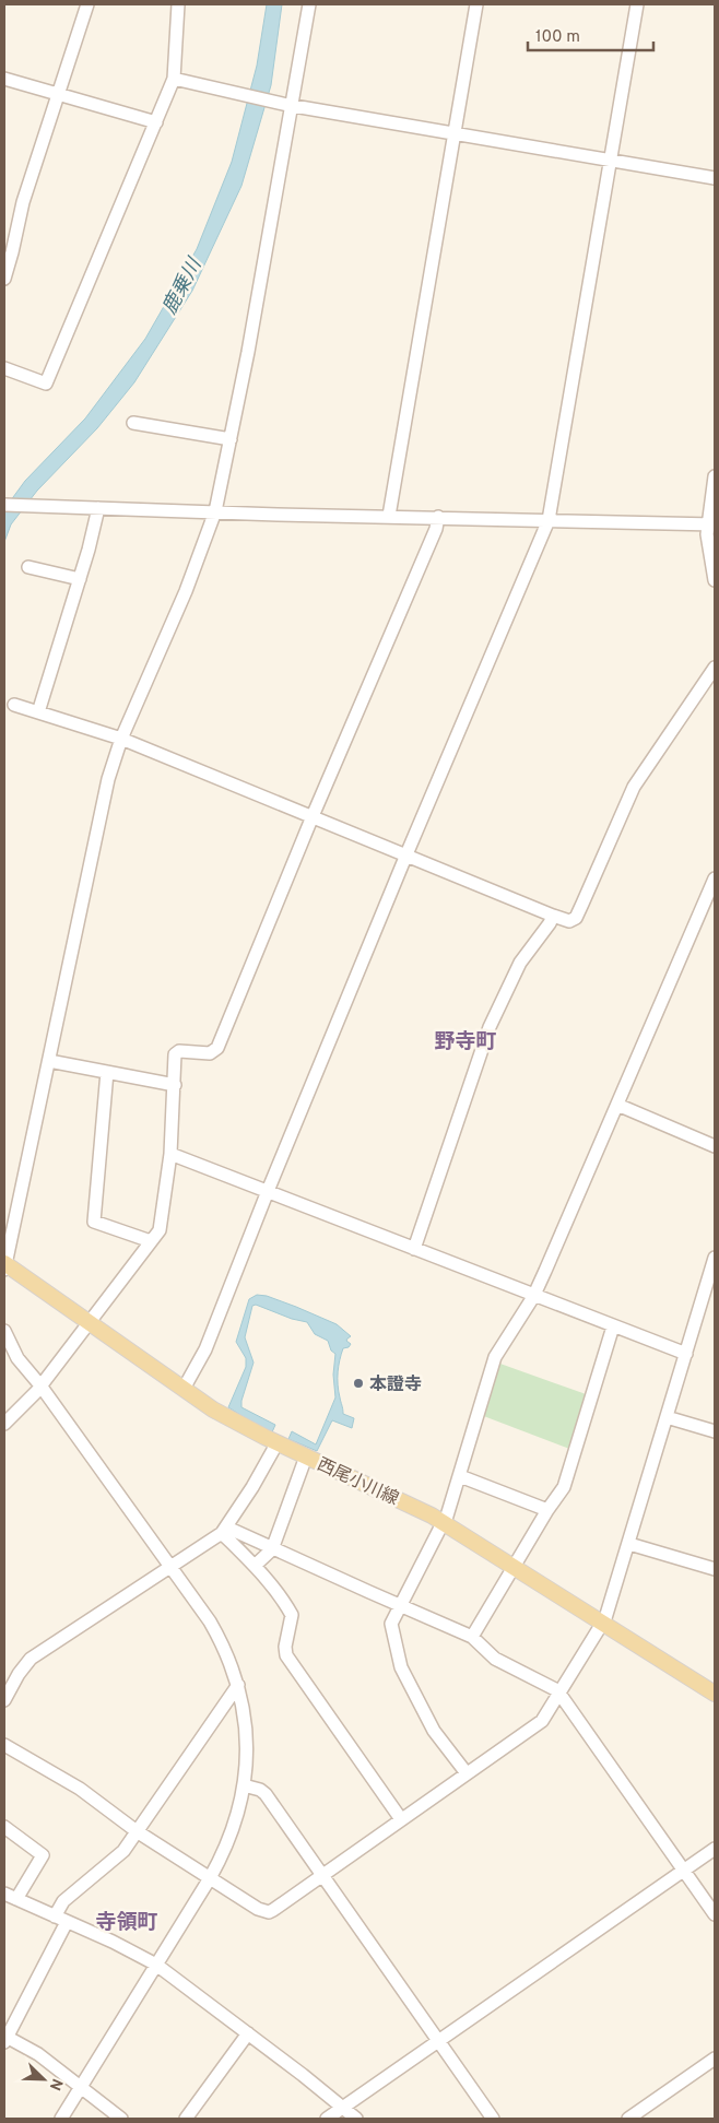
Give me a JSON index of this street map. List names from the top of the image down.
{
  "streets": {
    "main road": ["西尾小川線"]
  },
  "districts": ["野寺町", "寺領町"],
  "water": ["鹿乗川"],
  "places": ["本證寺"],
  "scale_bar": "100 m",
  "north": "bottom right"
}
